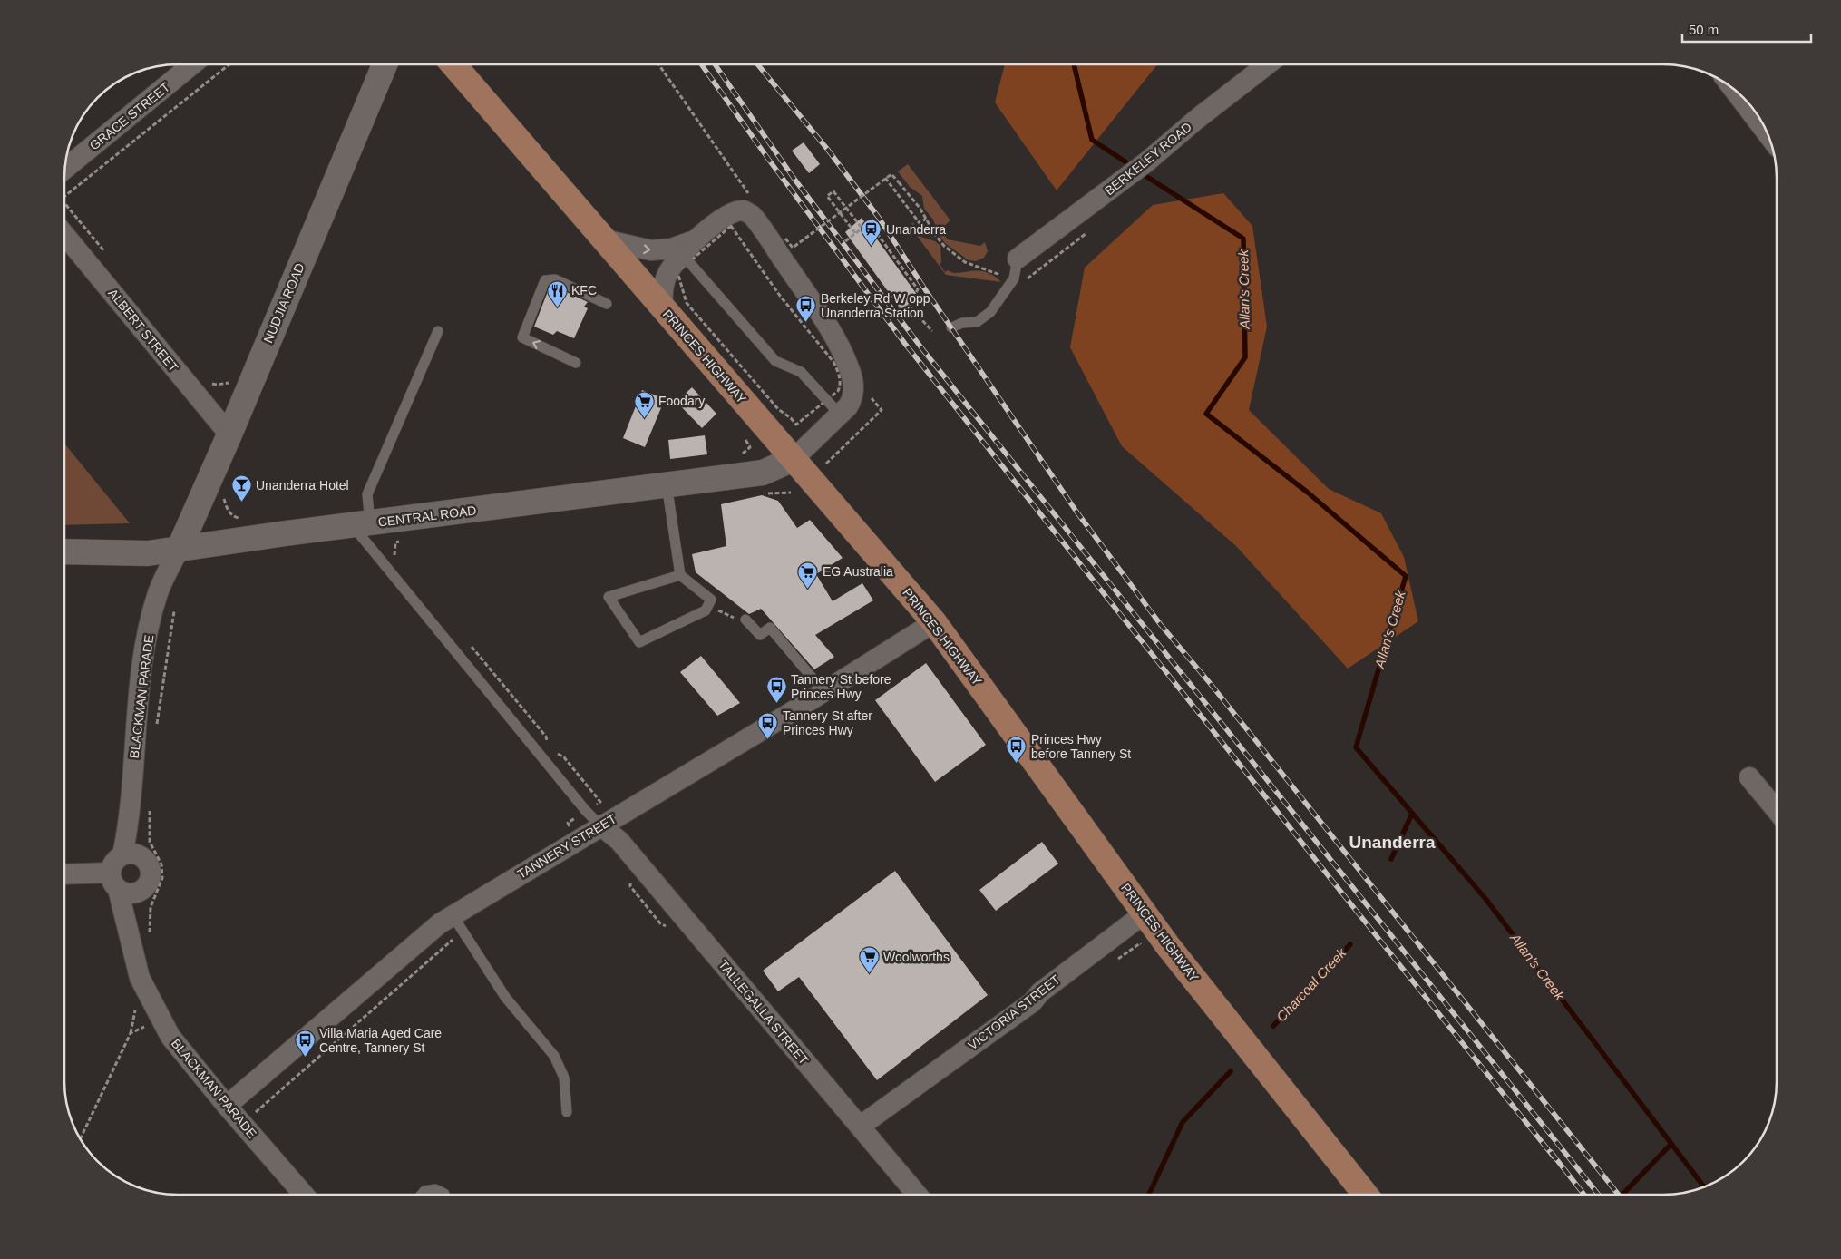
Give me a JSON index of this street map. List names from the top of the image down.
{
  "streets": {
    "main road": ["NUDJIA ROAD", "PRINCES HIGHWAY", "CENTRAL ROAD"],
    "street": [
      "GRACE STREET",
      "BERKELEY ROAD",
      "ALBERT STREET",
      "BLACKMAN PARADE",
      "TANNERY STREET",
      "TALLEGALLA STREET",
      "VICTORIA STREET"
    ]
  },
  "crossings": [
    ["NUDJIA ROAD", "ALBERT STREET"],
    ["NUDJIA ROAD", "CENTRAL ROAD"],
    ["NUDJIA ROAD", "BLACKMAN PARADE"],
    ["PRINCES HIGHWAY", "CENTRAL ROAD"],
    ["PRINCES HIGHWAY", "TANNERY STREET"],
    ["PRINCES HIGHWAY", "VICTORIA STREET"],
    ["CENTRAL ROAD", "BLACKMAN PARADE"],
    ["BLACKMAN PARADE", "TANNERY STREET"],
    ["TANNERY STREET", "TALLEGALLA STREET"],
    ["TALLEGALLA STREET", "VICTORIA STREET"]
  ],
  "districts": ["Unanderra"],
  "water": ["Allan's Creek", "Charcoal Creek"],
  "places": {
    "station": ["Unanderra"],
    "restaurant": ["KFC"],
    "bus stop": [
      "Berkeley Rd W opp Unanderra Station",
      "Tannery St before Princes Hwy",
      "Tannery St after Princes Hwy",
      "Princes Hwy before Tannery St",
      "Villa Maria Aged Care Centre, Tannery St"
    ],
    "supermarket": ["Foodary", "EG Australia", "Woolworths"],
    "bar": ["Unanderra Hotel"]
  },
  "scale_bar": "50 m"
}
